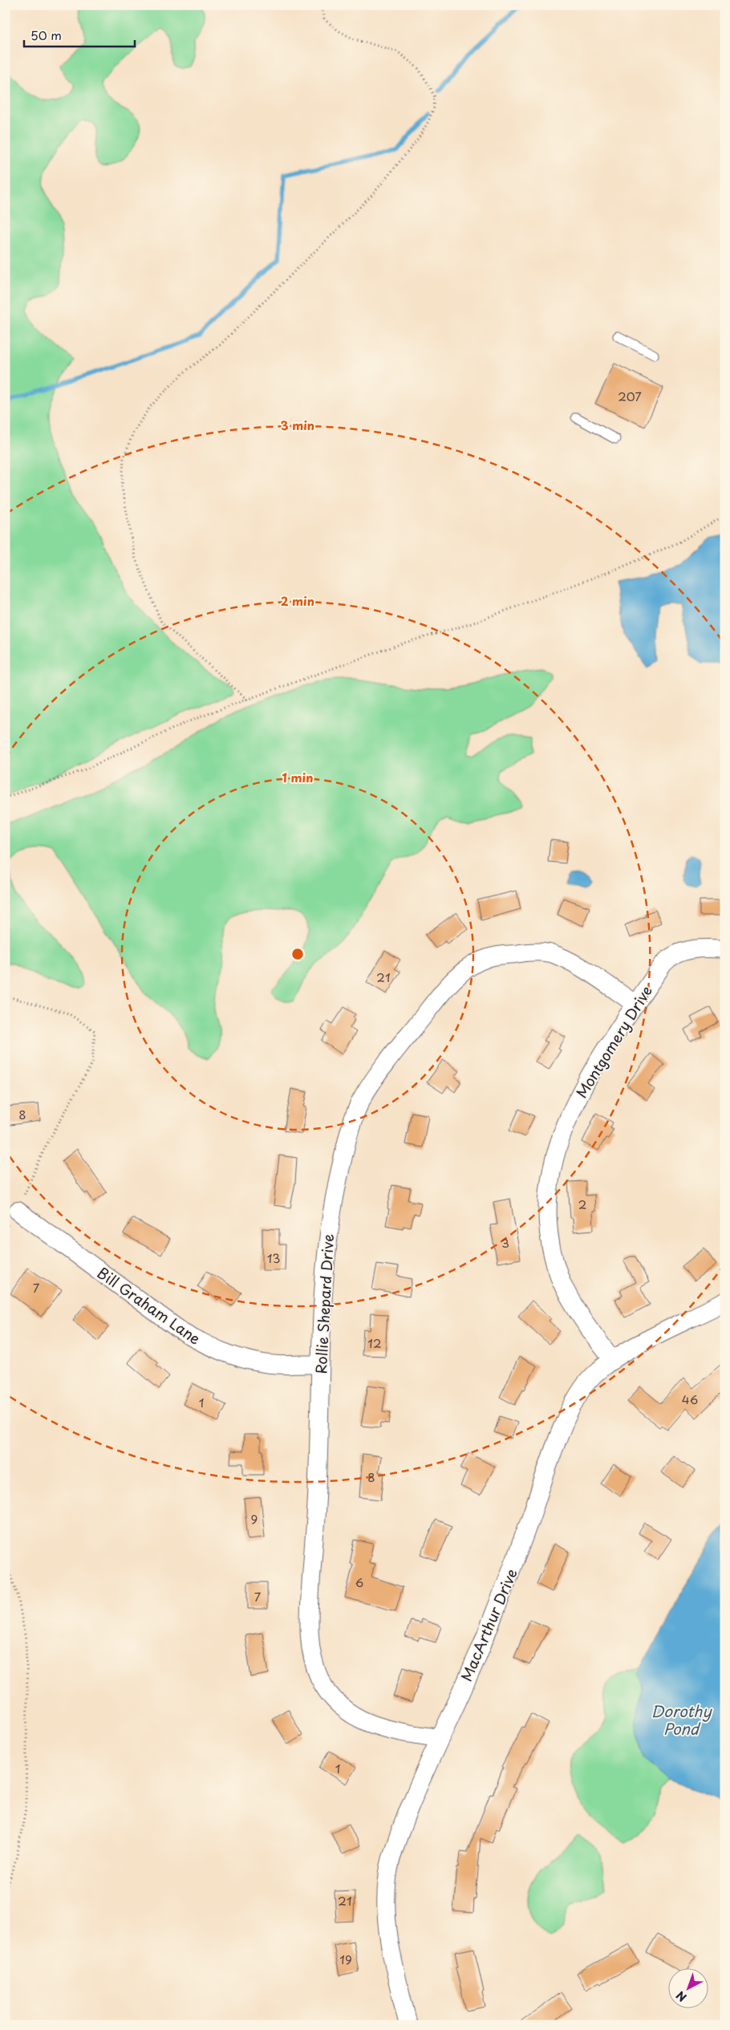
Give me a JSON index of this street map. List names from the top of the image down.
{
  "streets": {
    "street": [
      "Montgomery Drive",
      "Rollie Shepard Drive",
      "Bill Graham Lane",
      "MacArthur Drive"
    ]
  },
  "crossings": [
    ["Montgomery Drive", "Rollie Shepard Drive"],
    ["Montgomery Drive", "MacArthur Drive"],
    ["Rollie Shepard Drive", "Bill Graham Lane"],
    ["Rollie Shepard Drive", "MacArthur Drive"]
  ],
  "water": ["Dorothy Pond"],
  "house_numbers": [
    "207",
    "21",
    "8",
    "2",
    "3",
    "13",
    "7",
    "12",
    "46",
    "1",
    "8",
    "9",
    "6",
    "7",
    "1",
    "21",
    "19"
  ],
  "scale_bar": "50 m",
  "north": "bottom left",
  "rings": ["3 min", "2 min", "1 min"]
}
